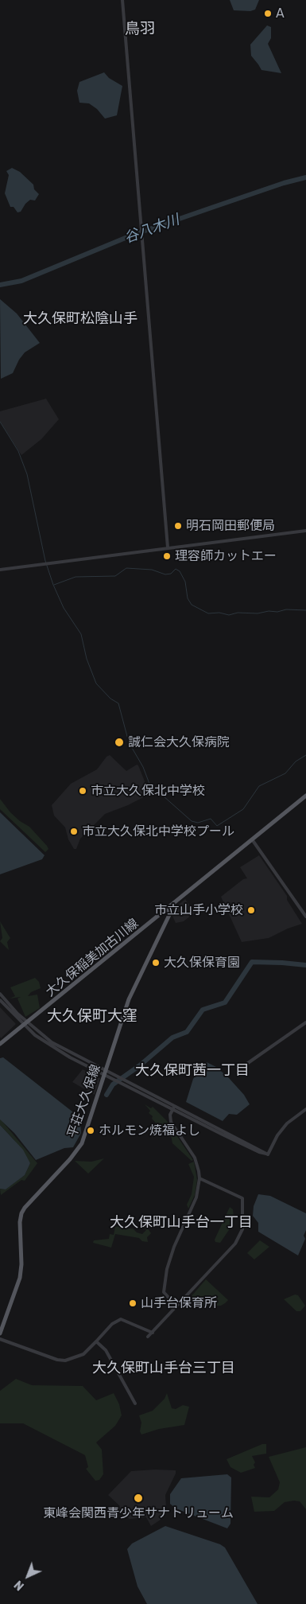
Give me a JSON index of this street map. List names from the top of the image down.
{
  "streets": {
    "main road": ["大久保稲美加古川線", "平荘大久保線"]
  },
  "crossings": [
    ["大久保稲美加古川線", "平荘大久保線"]
  ],
  "districts": [
    "鳥羽",
    "大久保町松陰山手",
    "大久保町大窪",
    "大久保町茜一丁目",
    "大久保町山手台一丁目",
    "大久保町山手台三丁目"
  ],
  "water": ["谷八木川"],
  "places": [
    "A",
    "明石岡田郵便局",
    "理容師カットエー",
    "誠仁会大久保病院",
    "市立大久保北中学校",
    "市立大久保北中学校プール",
    "市立山手小学校",
    "大久保保育園",
    "ホルモン焼福よし",
    "山手台保育所",
    "東峰会関西青少年サナトリューム"
  ],
  "north": "bottom left"
}
